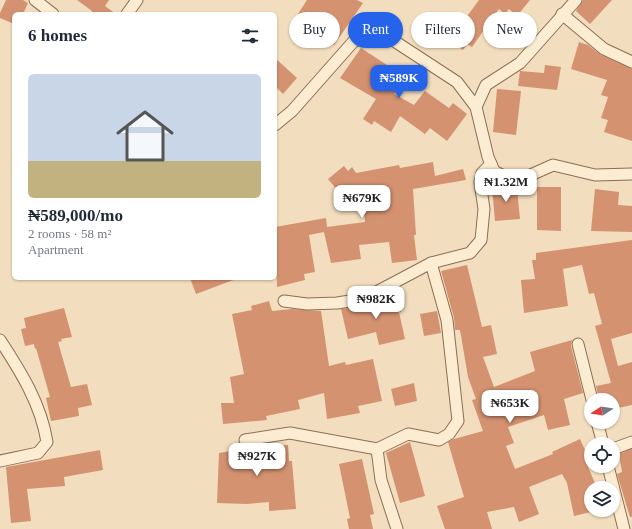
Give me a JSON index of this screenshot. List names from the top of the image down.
{
  "north": "left",
  "page": {
    "chip": [
      "Buy",
      "Rent",
      "Filters",
      "New"
    ],
    "heading": "6 homes",
    "list": [
      {
        "name": "₦589,000/mo",
        "note": "2 rooms · 58 m² · Apartment"
      }
    ],
    "price": [
      "₦589K",
      "₦1.32M",
      "₦679K",
      "₦982K",
      "₦653K",
      "₦927K"
    ]
  }
}
